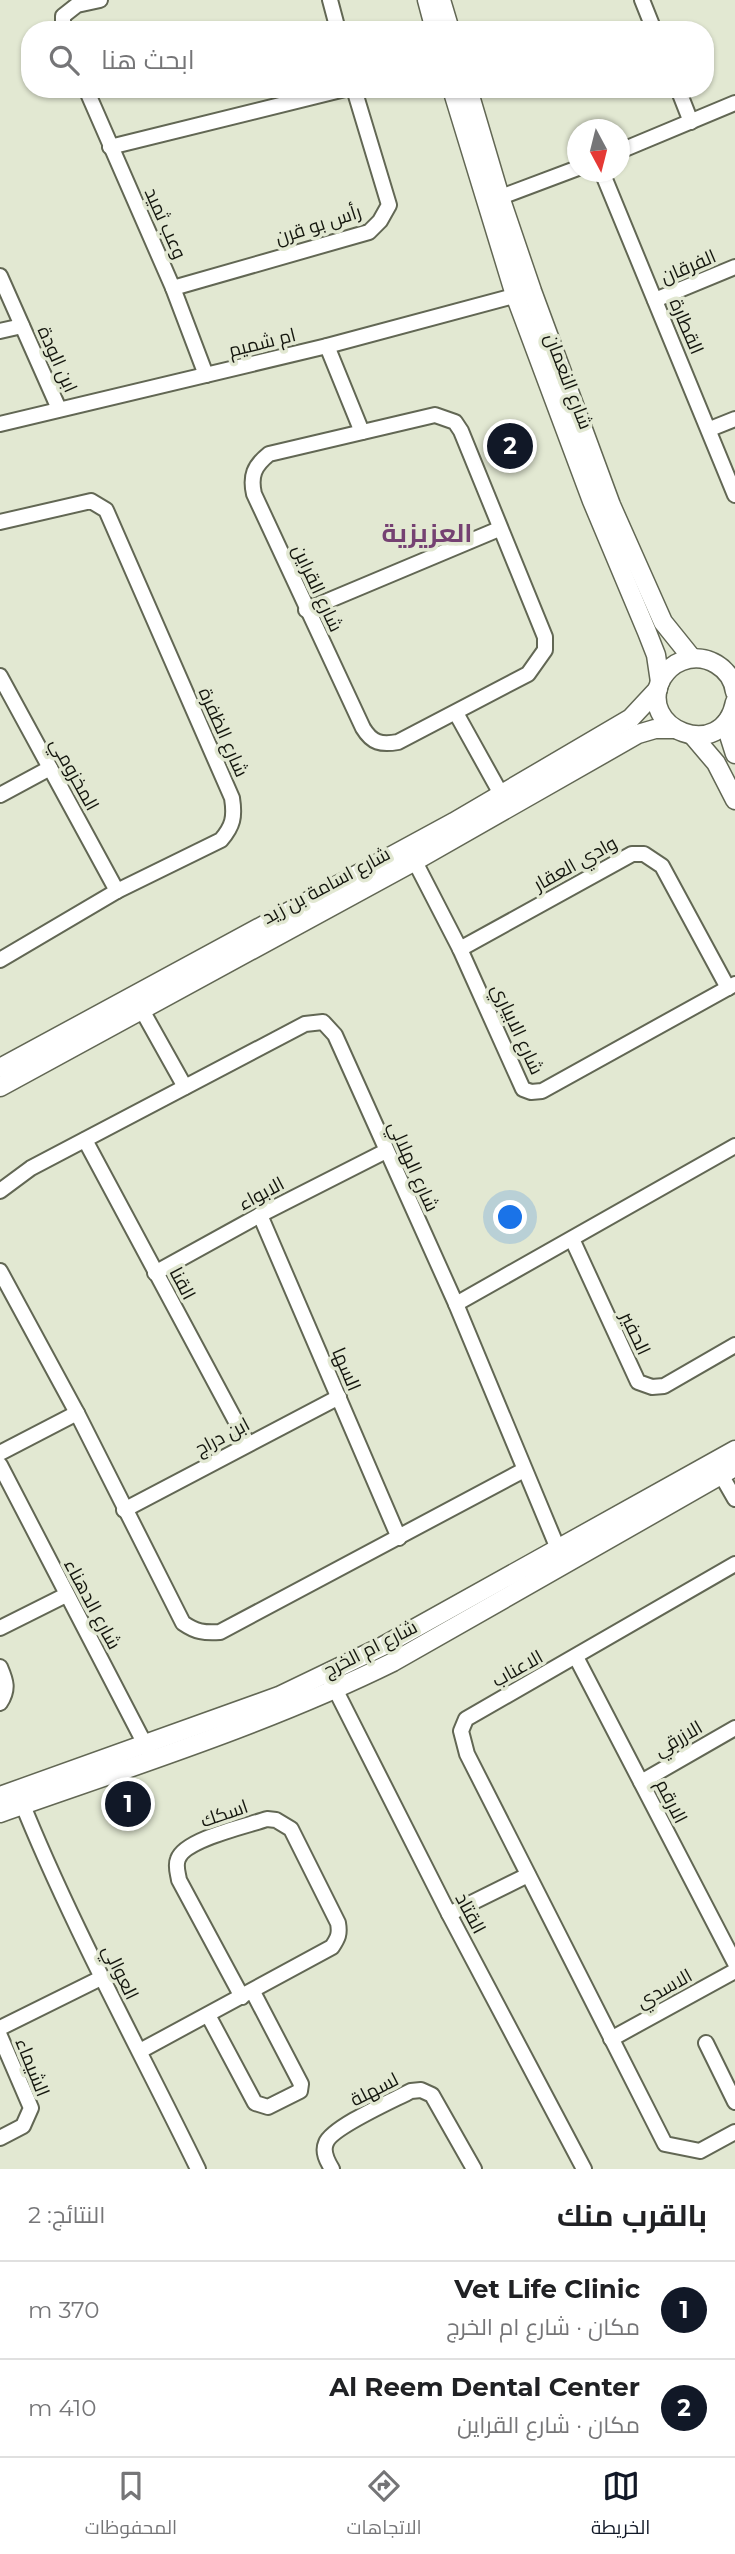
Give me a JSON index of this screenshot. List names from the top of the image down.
{
  "streets": {
    "street": [
      "وعب ثميد",
      "رأس بو قرن",
      "الفرقان",
      "القطارة",
      "ام شميم",
      "ابن الودة",
      "شارع النعمان",
      "شارع القراين",
      "شارع الظفرة",
      "المخزومي",
      "وادي العقار",
      "شارع اسامة بن زيد",
      "شارع الابياري",
      "شارع الهلالي",
      "الابواء",
      "القنا",
      "الحفير",
      "السها",
      "ابن دراج",
      "شارع الدهناء",
      "شارع ام الخرج",
      "الاعناب",
      "الازرقي",
      "الارقم",
      "اسكك",
      "القتاد",
      "العوالي",
      "الاسدي",
      "الشيماء",
      "لسهلة"
    ]
  },
  "crossings": [
    ["وعب ثميد", "رأس بو قرن"],
    ["وعب ثميد", "ام شميم"],
    ["الفرقان", "القطارة"],
    ["ام شميم", "ابن الودة"],
    ["ام شميم", "شارع النعمان"],
    ["شارع النعمان", "شارع اسامة بن زيد"],
    ["شارع الظفرة", "المخزومي"],
    ["وادي العقار", "شارع الابياري"],
    ["شارع اسامة بن زيد", "شارع الابياري"],
    ["شارع الهلالي", "الابواء"],
    ["شارع الهلالي", "القنا"],
    ["شارع الهلالي", "شارع ام الخرج"],
    ["الابواء", "القنا"],
    ["الابواء", "السها"],
    ["القنا", "ابن دراج"],
    ["السها", "ابن دراج"],
    ["شارع الدهناء", "شارع ام الخرج"],
    ["شارع ام الخرج", "القتاد"],
    ["شارع ام الخرج", "العوالي"],
    ["الاعناب", "الارقم"],
    ["الاعناب", "الاسدي"],
    ["الازرقي", "الارقم"],
    ["اسكك", "العوالي"],
    ["العوالي", "الشيماء"]
  ],
  "districts": ["العزيزية"],
  "north": "bottom",
  "page": {
    "search": "ابحث هنا",
    "pins": ["2", "1"],
    "heading": ["بالقرب منك", "النتائج: 2"],
    "list": [
      {
        "mark": "1",
        "name": "Vet Life Clinic",
        "note": "مكان · شارع ام الخرج",
        "value": "370 m"
      },
      {
        "mark": "2",
        "name": "Al Reem Dental Center",
        "note": "مكان · شارع القراين",
        "value": "410 m"
      }
    ],
    "nav": ["الخريطة", "الاتجاهات", "المحفوظات"]
  }
}
